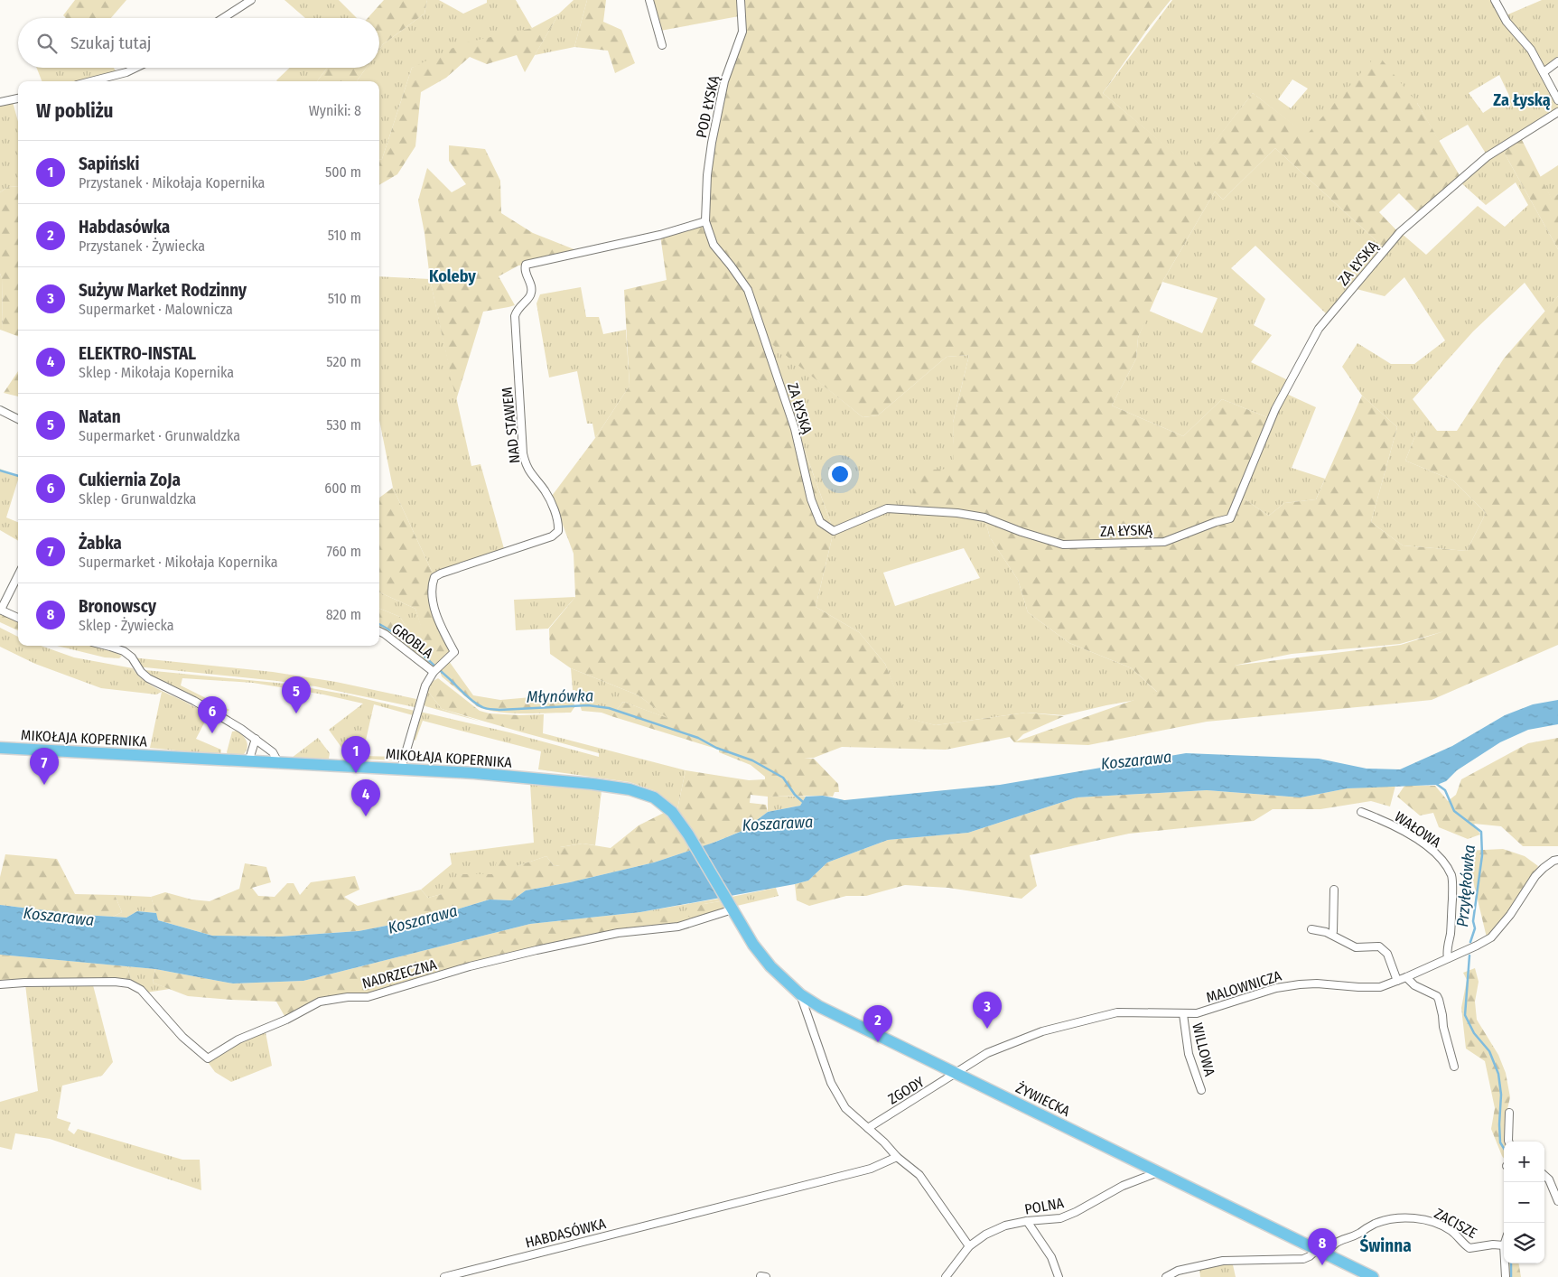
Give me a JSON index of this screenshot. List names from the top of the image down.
{
  "streets": {
    "main road": ["MIKOŁAJA KOPERNIKA", "ŻYWIECKA"],
    "street": [
      "POD ŁYSKĄ",
      "ZA ŁYSKĄ",
      "NAD STAWEM",
      "GROBLA",
      "WAŁOWA",
      "NADRZECZNA",
      "MALOWNICZA",
      "WILLOWA",
      "ZGODY",
      "POLNA",
      "ZACISZE",
      "HABDASÓWKA"
    ]
  },
  "crossings": [
    ["POD ŁYSKĄ", "ZA ŁYSKĄ"],
    ["POD ŁYSKĄ", "NAD STAWEM"],
    ["ZA ŁYSKĄ", "NAD STAWEM"],
    ["NAD STAWEM", "GROBLA"],
    ["NAD STAWEM", "MIKOŁAJA KOPERNIKA"],
    ["MIKOŁAJA KOPERNIKA", "NADRZECZNA"],
    ["MIKOŁAJA KOPERNIKA", "ŻYWIECKA"],
    ["WAŁOWA", "MALOWNICZA"],
    ["NADRZECZNA", "ŻYWIECKA"],
    ["MALOWNICZA", "WILLOWA"],
    ["MALOWNICZA", "ZGODY"],
    ["MALOWNICZA", "ŻYWIECKA"],
    ["ZGODY", "ŻYWIECKA"],
    ["ŻYWIECKA", "POLNA"],
    ["ŻYWIECKA", "ZACISZE"]
  ],
  "districts": ["Za Łyską", "Koleby", "Świnna"],
  "water": ["Młynówka", "Koszarawa", "Przyłękówka"],
  "page": {
    "search": "Szukaj tutaj",
    "heading": ["W pobliżu", "Wyniki: 8"],
    "list": [
      {
        "mark": "1",
        "name": "Sapiński",
        "note": "Przystanek · Mikołaja Kopernika",
        "value": "500 m"
      },
      {
        "mark": "2",
        "name": "Habdasówka",
        "note": "Przystanek · Żywiecka",
        "value": "510 m"
      },
      {
        "mark": "3",
        "name": "Sużyw Market Rodzinny",
        "note": "Supermarket · Malownicza",
        "value": "510 m"
      },
      {
        "mark": "4",
        "name": "ELEKTRO-INSTAL",
        "note": "Sklep · Mikołaja Kopernika",
        "value": "520 m"
      },
      {
        "mark": "5",
        "name": "Natan",
        "note": "Supermarket · Grunwaldzka",
        "value": "530 m"
      },
      {
        "mark": "6",
        "name": "Cukiernia ZoJa",
        "note": "Sklep · Grunwaldzka",
        "value": "600 m"
      },
      {
        "mark": "7",
        "name": "Żabka",
        "note": "Supermarket · Mikołaja Kopernika",
        "value": "760 m"
      },
      {
        "mark": "8",
        "name": "Bronowscy",
        "note": "Sklep · Żywiecka",
        "value": "820 m"
      }
    ],
    "pins": [
      "5",
      "6",
      "1",
      "7",
      "4",
      "3",
      "2",
      "8"
    ],
    "map_buttons": ["+", "−"]
  }
}
